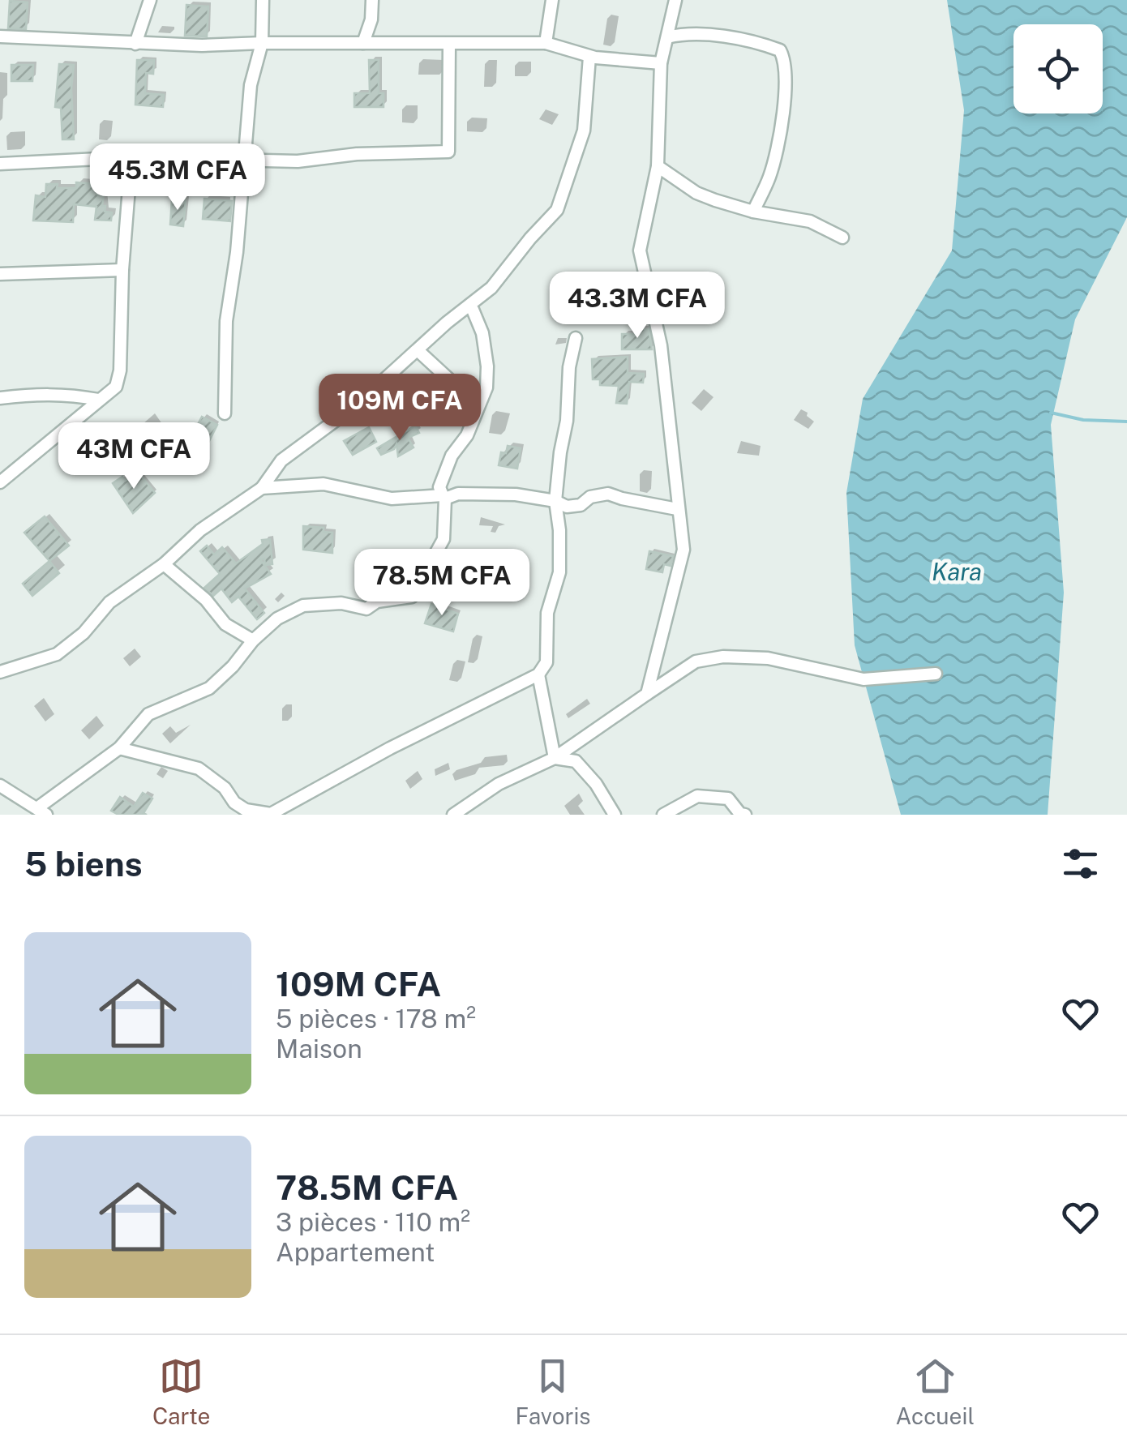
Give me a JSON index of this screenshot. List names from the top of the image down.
{
  "water": ["Kara"],
  "page": {
    "price": [
      "45.3M CFA",
      "43.3M CFA",
      "109M CFA",
      "43M CFA",
      "78.5M CFA"
    ],
    "heading": "5 biens",
    "list": [
      {
        "name": "109M CFA",
        "note": "5 pièces · 178 m² · Maison"
      },
      {
        "name": "78.5M CFA",
        "note": "3 pièces · 110 m² · Appartement"
      }
    ],
    "tabs": ["Carte", "Favoris", "Accueil"]
  }
}
